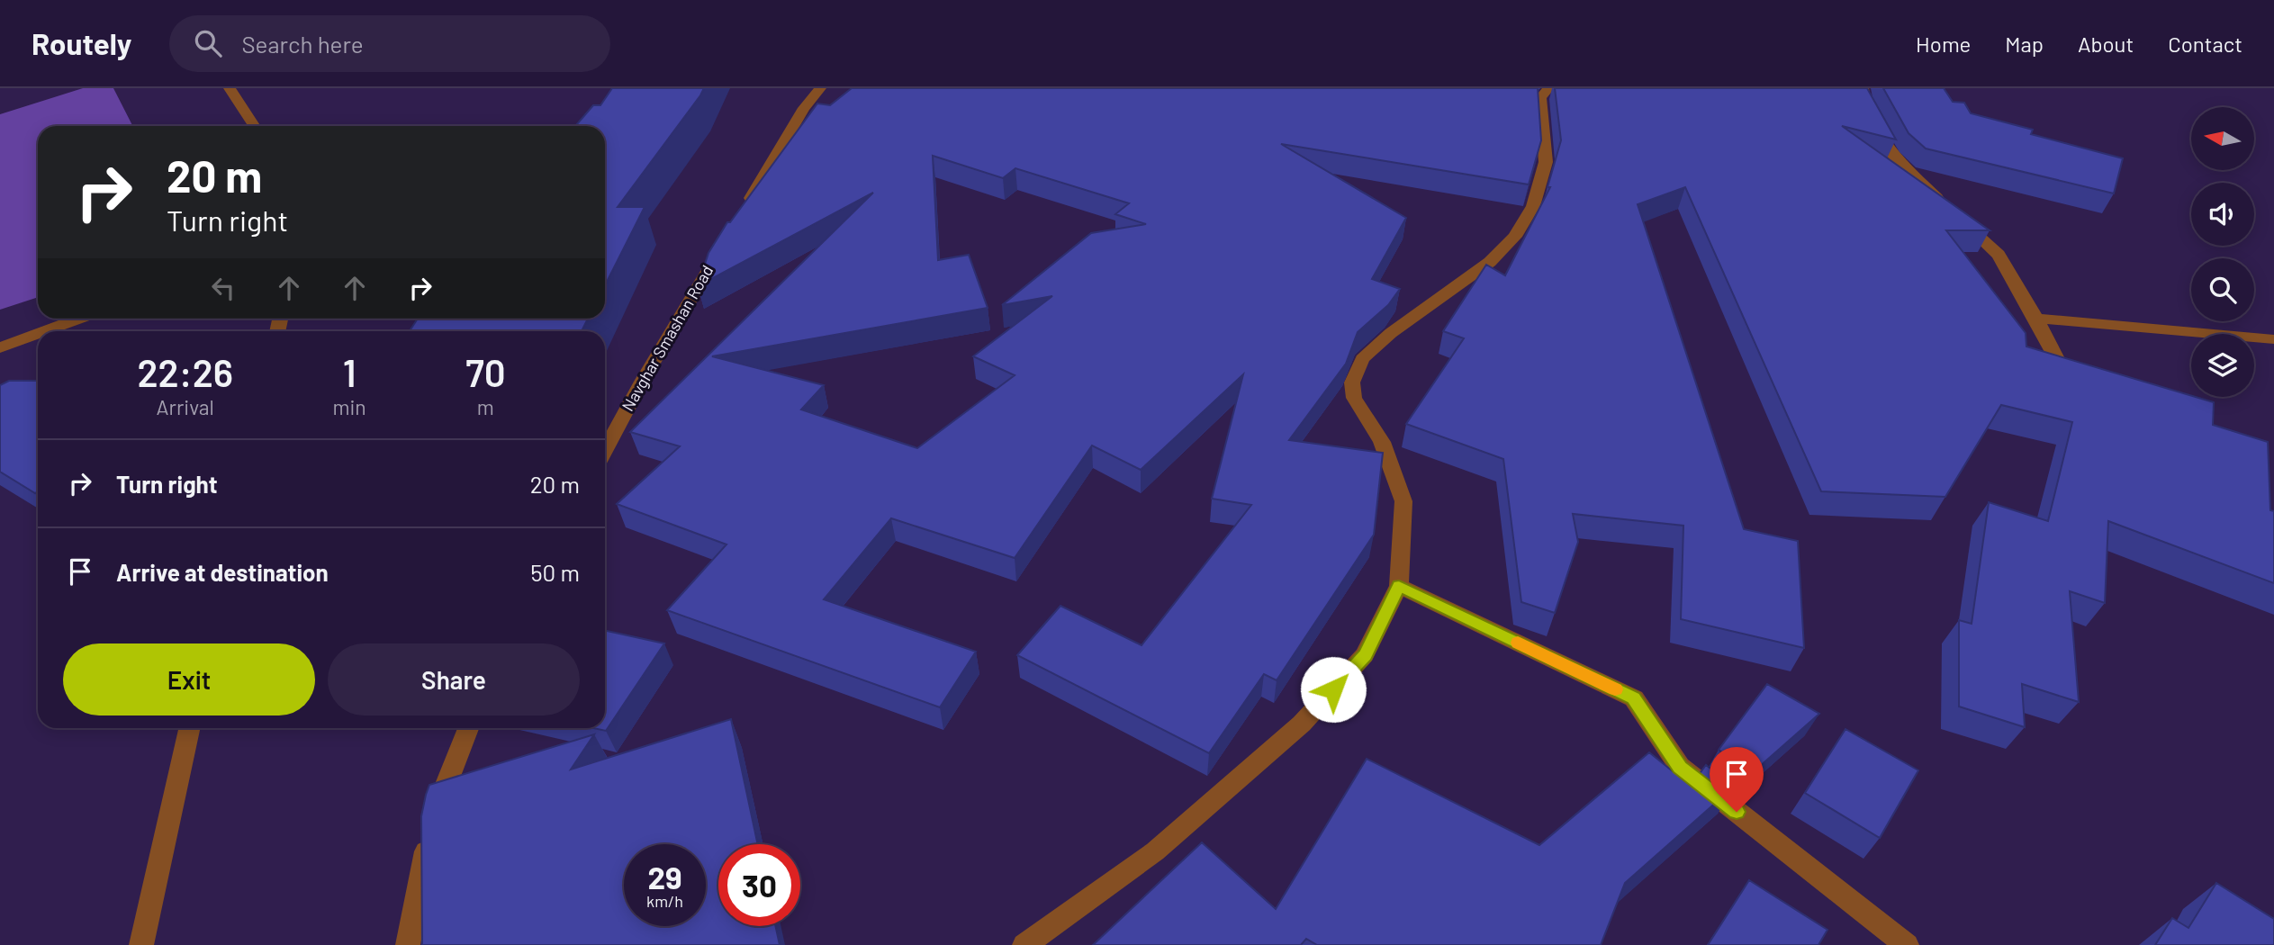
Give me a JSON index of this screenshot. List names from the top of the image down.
{
  "streets": {
    "street": ["Navghar Smashan Road"]
  },
  "north": "left",
  "page": {
    "header": "Routely",
    "search": "Search here",
    "nav": [
      "Home",
      "Map",
      "About",
      "Contact"
    ],
    "turn": ["20 m", "Turn right"],
    "eta": [
      "22:26",
      "Arrival",
      "1",
      "min",
      "70",
      "m"
    ],
    "list": [
      {
        "name": "Turn right",
        "value": "20 m"
      },
      {
        "name": "Arrive at destination",
        "value": "50 m"
      }
    ],
    "buttons": ["Exit", "Share"],
    "speed": "29 km/h",
    "limit": "30"
  }
}
